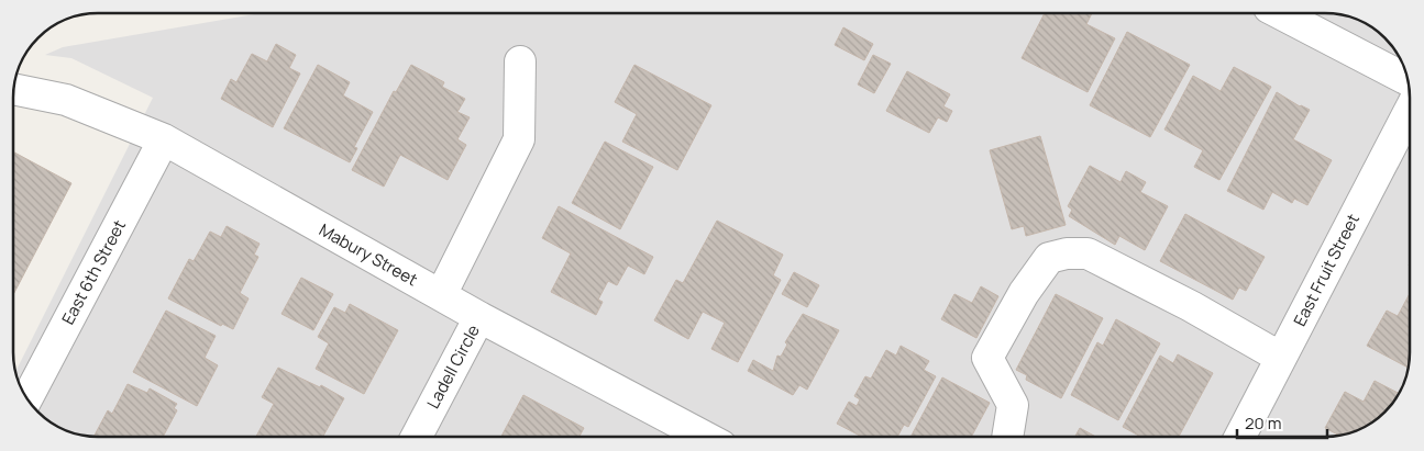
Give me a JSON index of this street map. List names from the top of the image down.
{
  "streets": {
    "street": [
      "Mabury Street",
      "East Fruit Street",
      "East 6th Street",
      "Ladell Circle"
    ]
  },
  "crossings": [
    ["Mabury Street", "East 6th Street"],
    ["Mabury Street", "Ladell Circle"]
  ],
  "scale_bar": "20 m"
}
